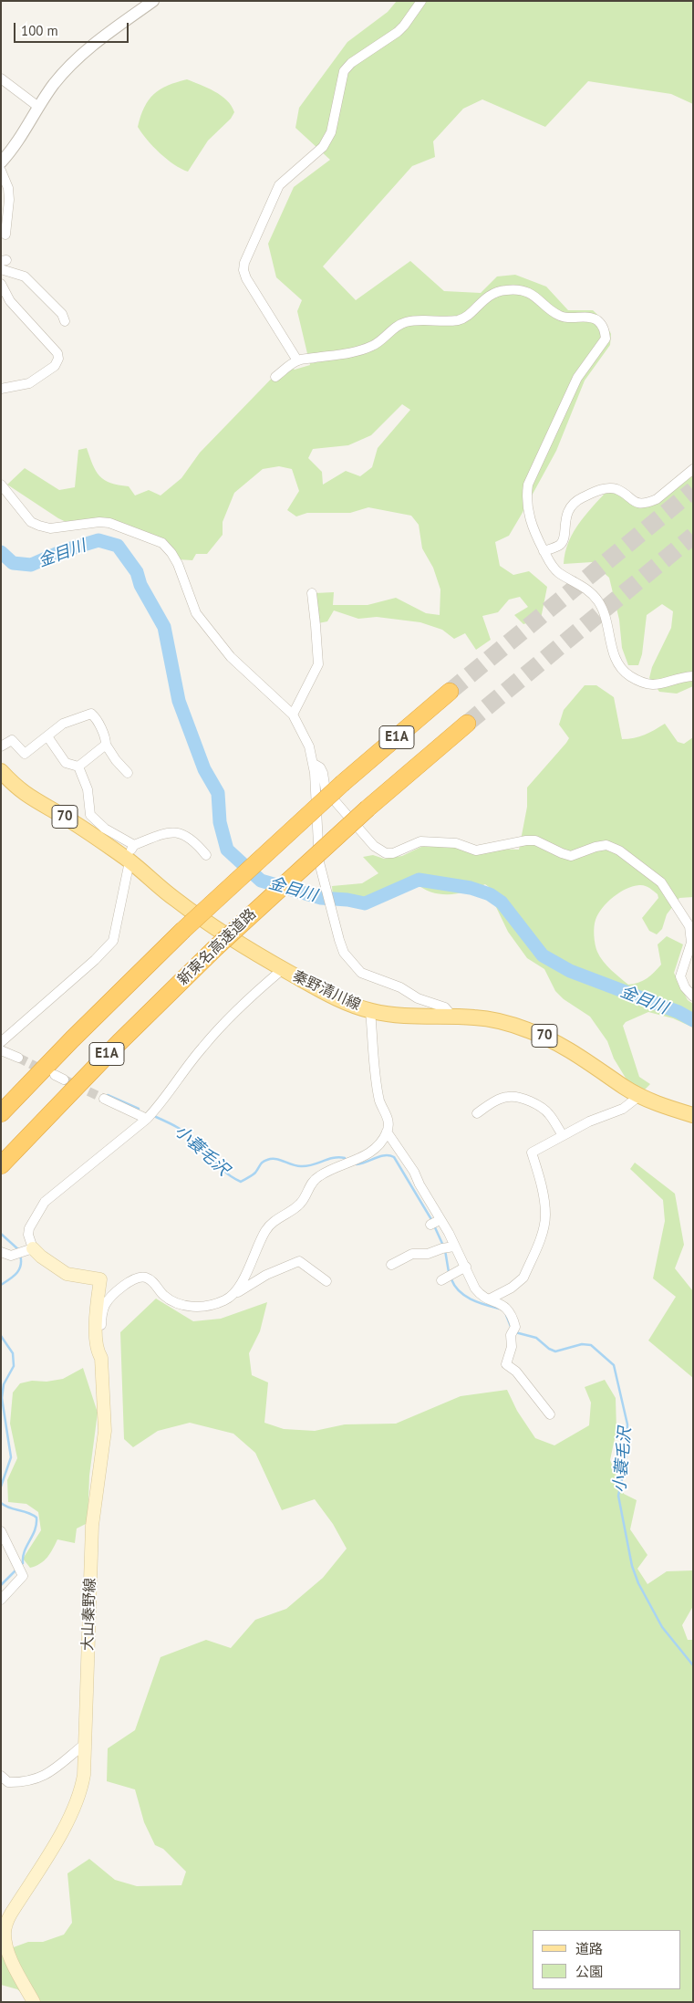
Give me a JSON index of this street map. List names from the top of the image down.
{
  "streets": {
    "highway": ["E1A", "新東名高速道路"],
    "main road": ["70", "秦野清川線", "大山秦野線"]
  },
  "water": ["金目川", "小蓑毛沢"],
  "legend": ["道路", "公園"],
  "scale_bar": "100 m"
}
